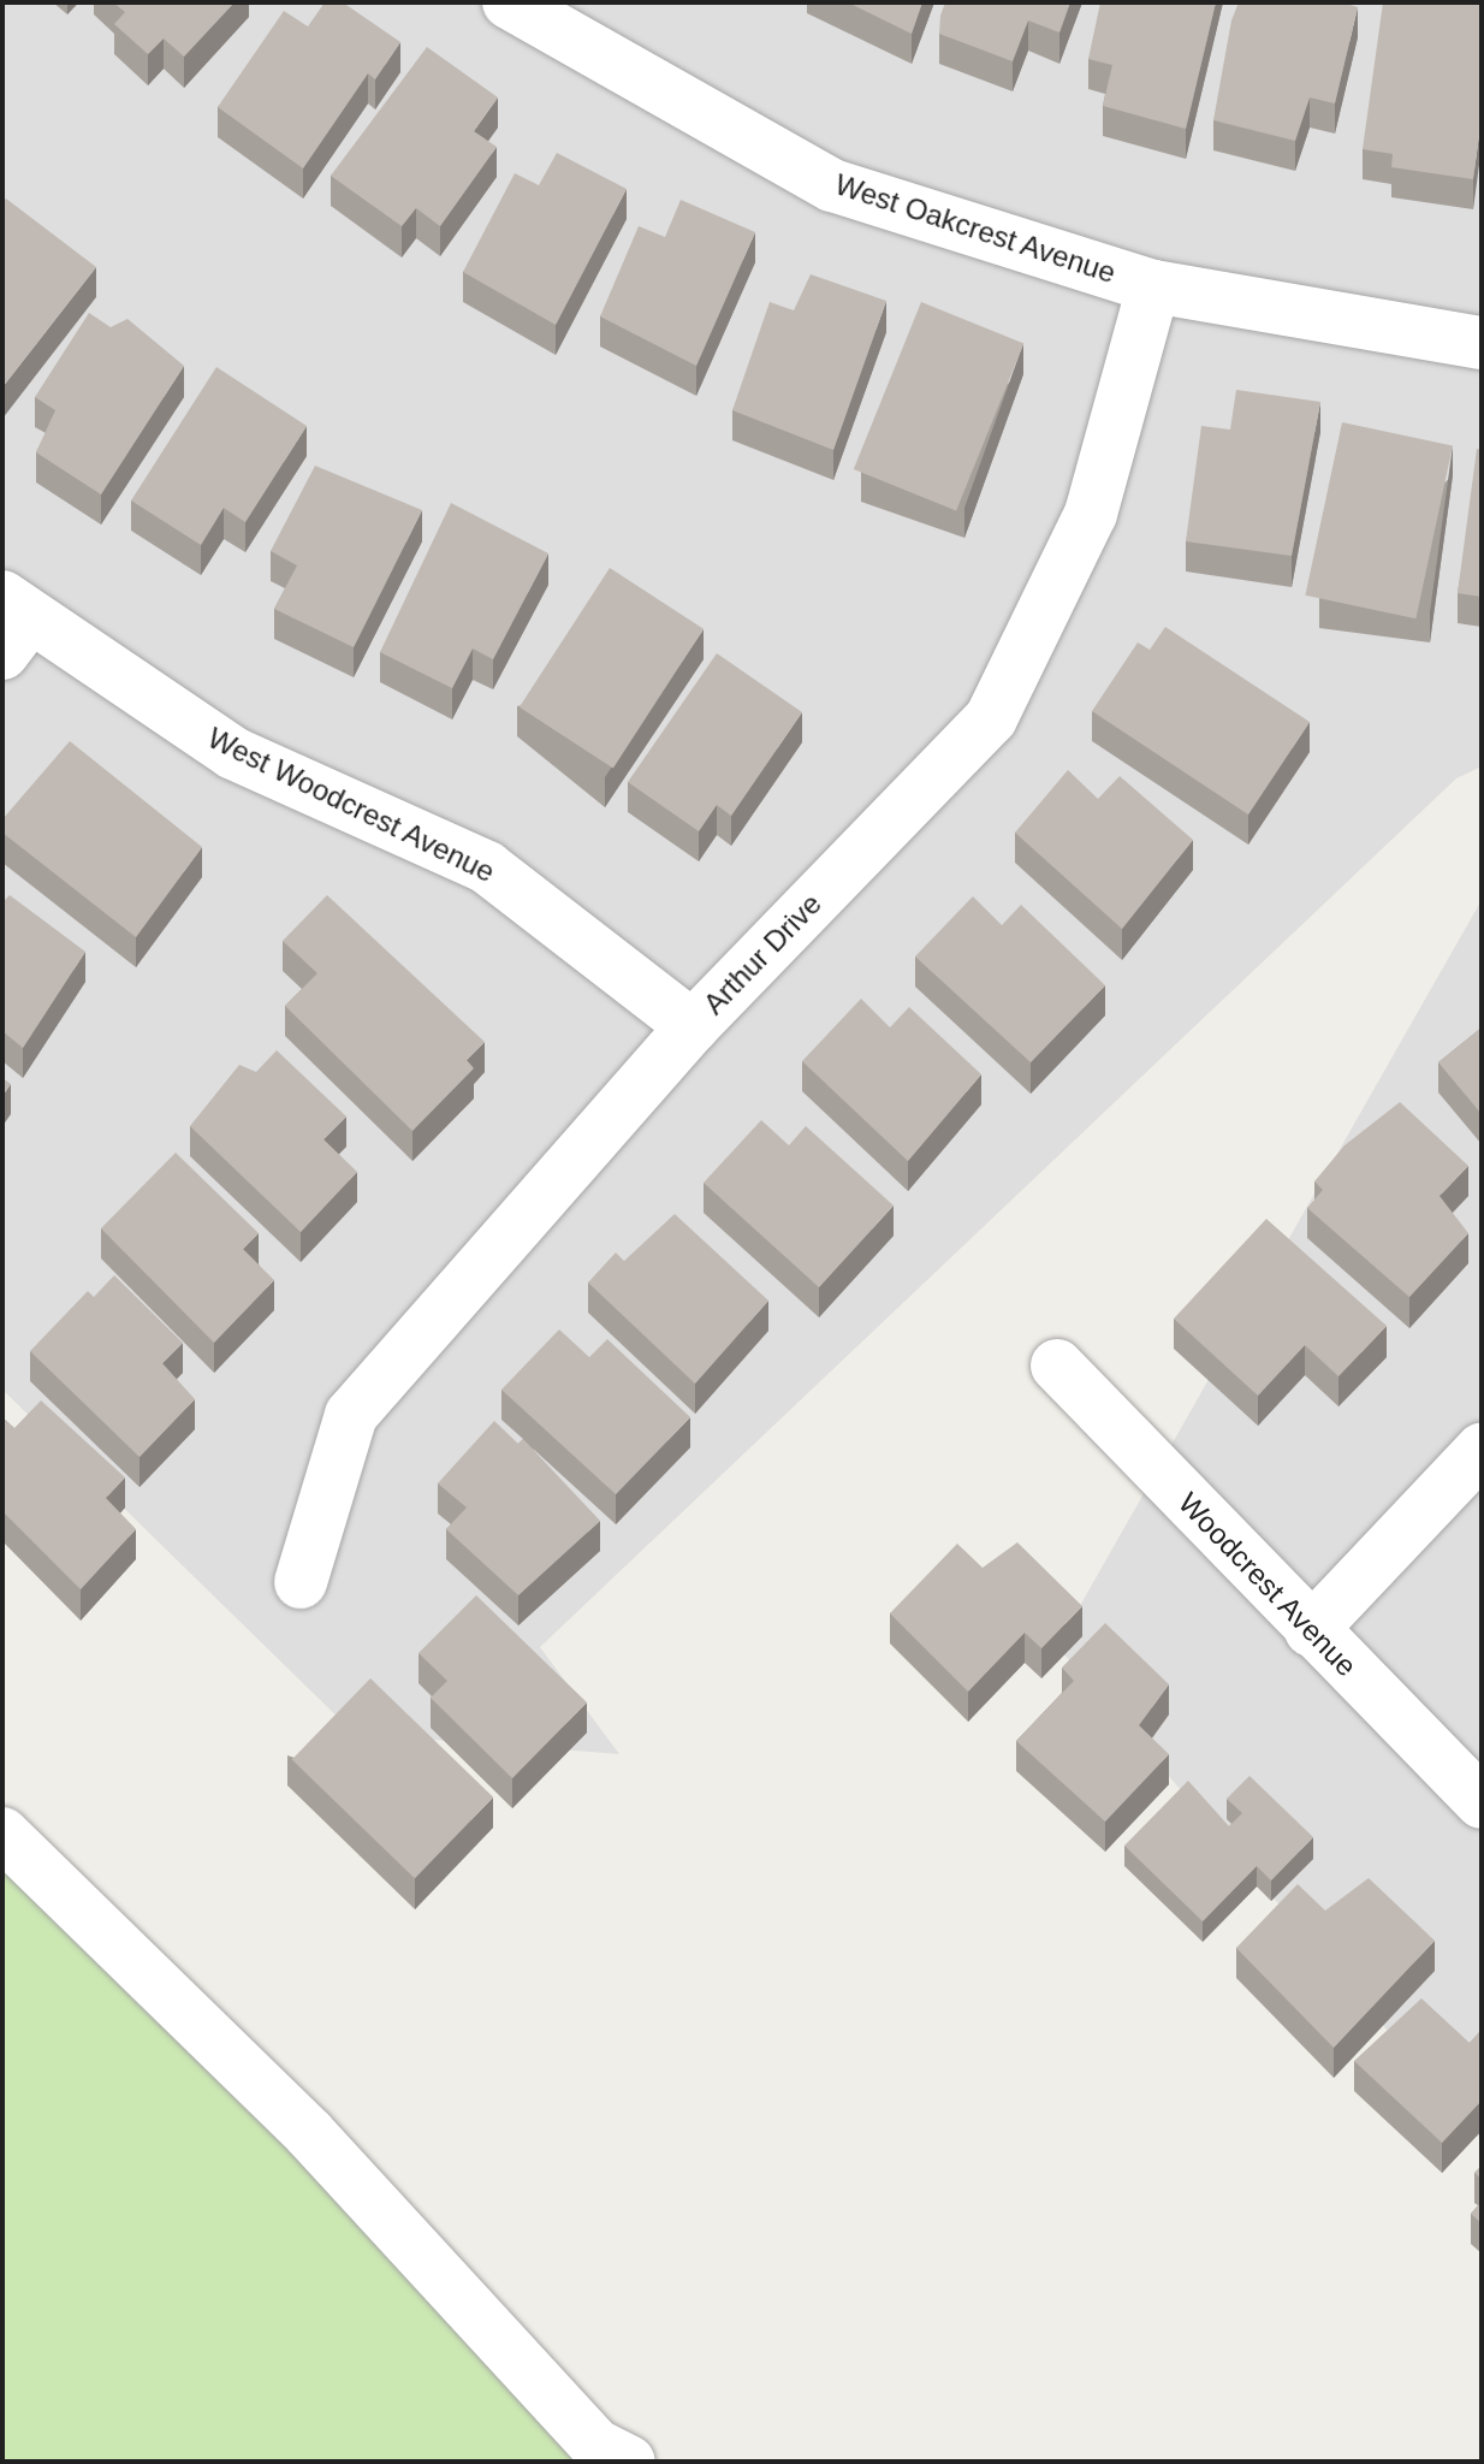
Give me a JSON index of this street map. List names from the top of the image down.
{
  "streets": {
    "street": [
      "West Oakcrest Avenue",
      "West Woodcrest Avenue",
      "Arthur Drive",
      "Woodcrest Avenue"
    ]
  },
  "crossings": [
    ["West Oakcrest Avenue", "Arthur Drive"],
    ["West Woodcrest Avenue", "Arthur Drive"]
  ]
}
